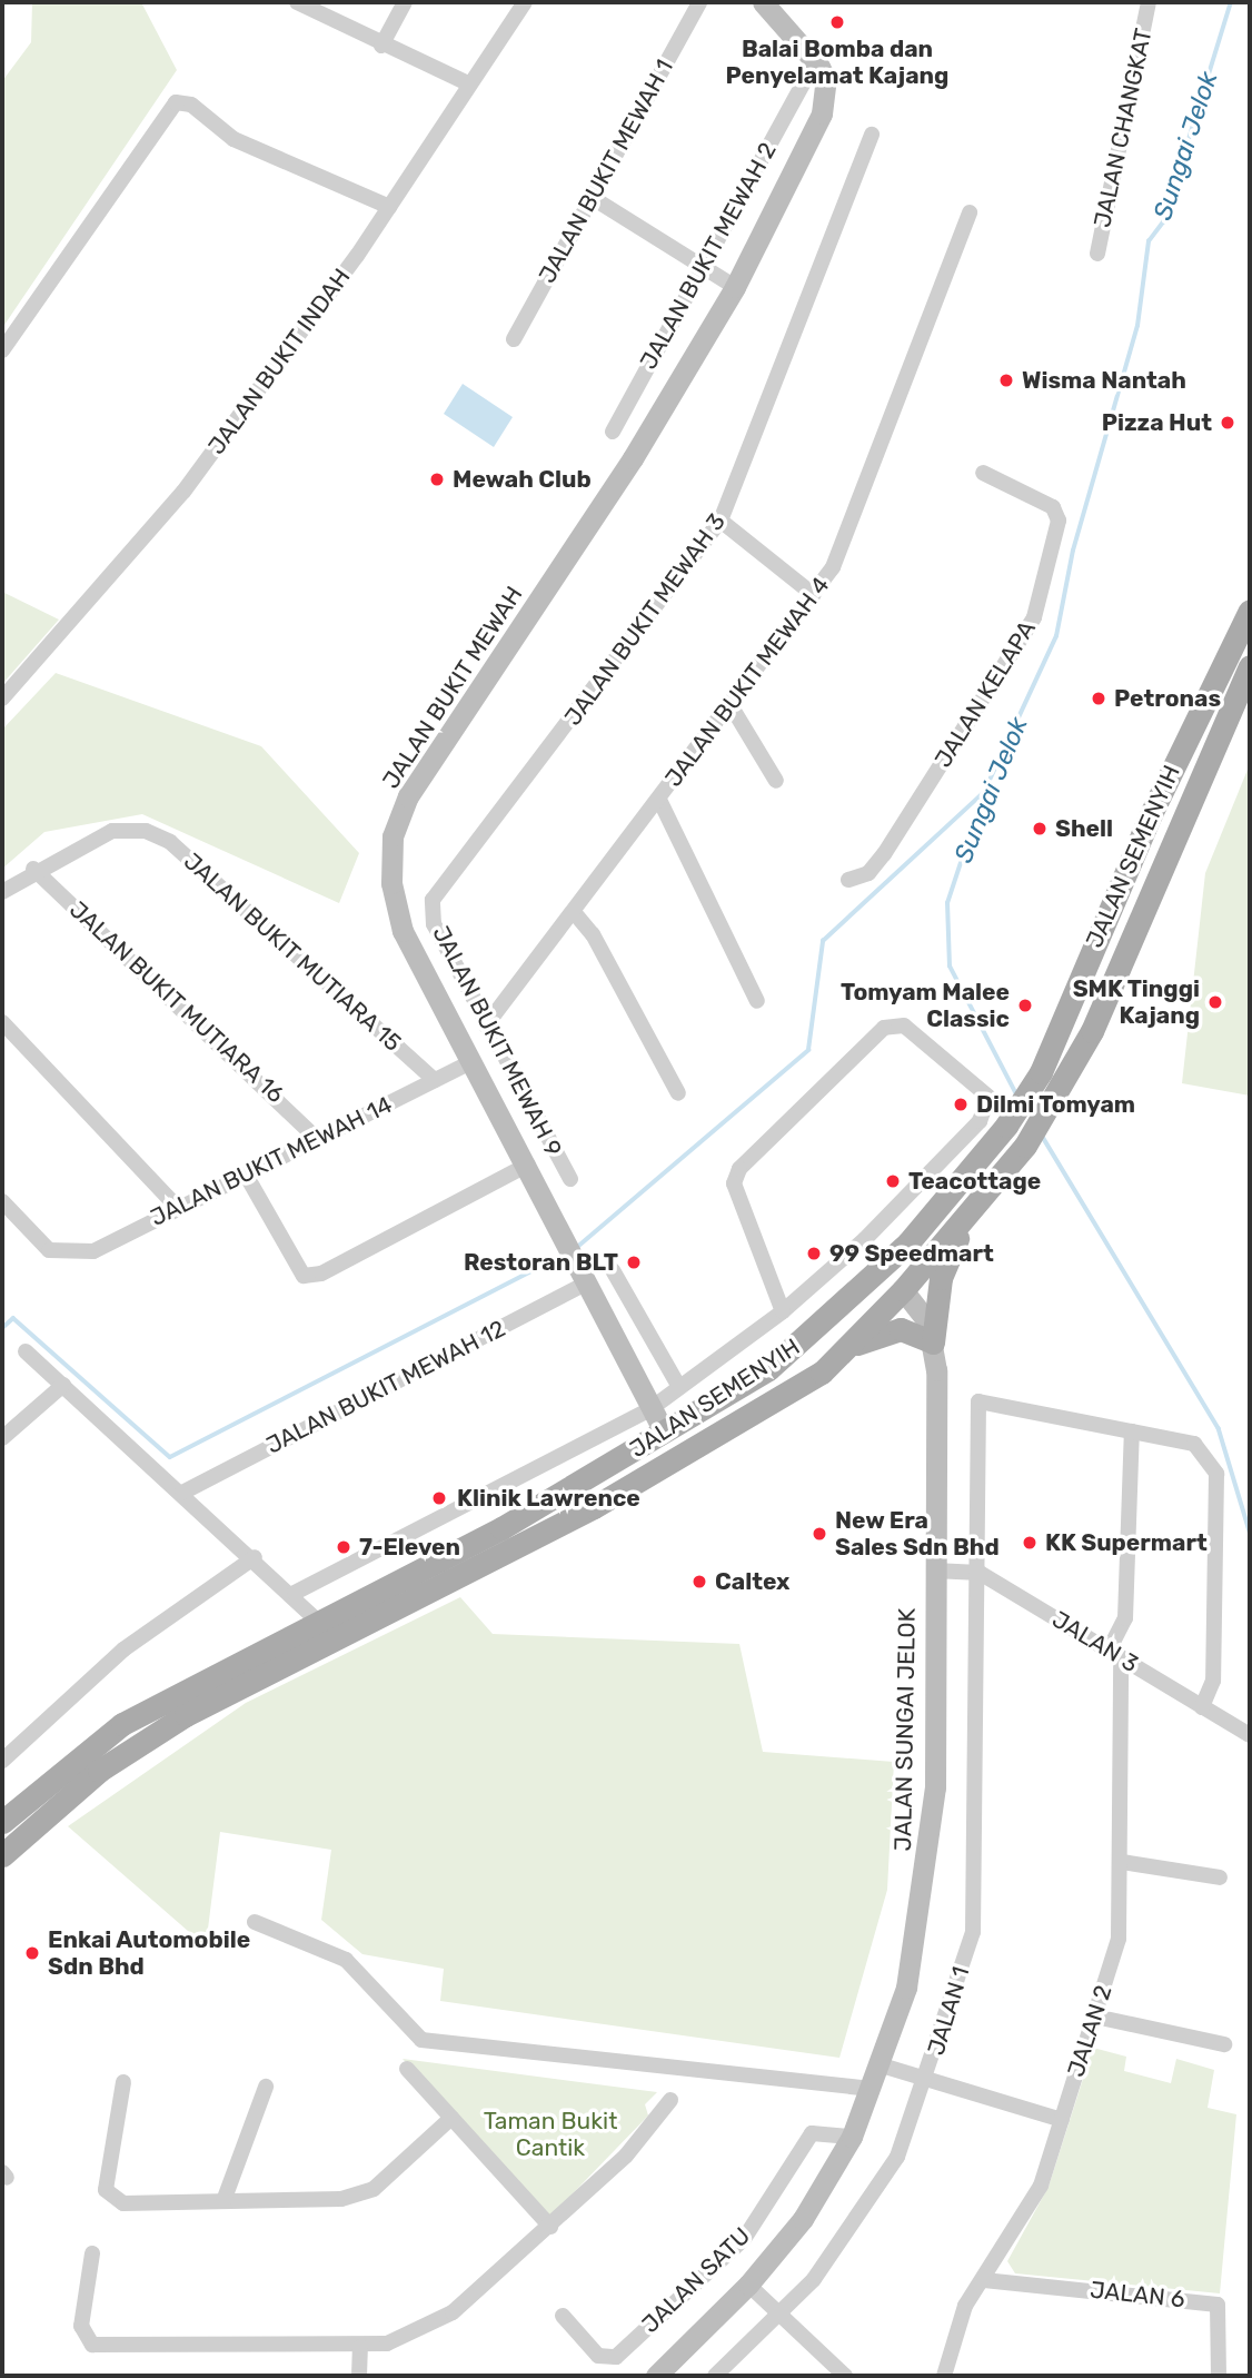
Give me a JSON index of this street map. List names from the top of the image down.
{
  "streets": {
    "main road": ["JALAN SEMENYIH"],
    "street": [
      "JALAN CHANGKAT",
      "JALAN BUKIT MEWAH 1",
      "JALAN BUKIT MEWAH 2",
      "JALAN BUKIT INDAH",
      "JALAN BUKIT MEWAH 3",
      "JALAN BUKIT MEWAH 4",
      "JALAN BUKIT MEWAH",
      "JALAN KELAPA",
      "JALAN BUKIT MUTIARA 15",
      "JALAN BUKIT MUTIARA 16",
      "JALAN BUKIT MEWAH 9",
      "JALAN BUKIT MEWAH 14",
      "JALAN BUKIT MEWAH 12",
      "JALAN 3",
      "JALAN SUNGAI JELOK",
      "JALAN 1",
      "JALAN 2",
      "JALAN SATU",
      "JALAN 6"
    ]
  },
  "crossings": [
    ["JALAN BUKIT MEWAH 3", "JALAN BUKIT MEWAH 9"],
    ["JALAN BUKIT MEWAH 4", "JALAN BUKIT MEWAH 9"],
    ["JALAN BUKIT MEWAH", "JALAN SEMENYIH"],
    ["JALAN BUKIT MEWAH", "JALAN BUKIT MEWAH 14"],
    ["JALAN BUKIT MEWAH", "JALAN BUKIT MEWAH 12"],
    ["JALAN SEMENYIH", "JALAN SUNGAI JELOK"],
    ["JALAN BUKIT MUTIARA 15", "JALAN BUKIT MUTIARA 16"],
    ["JALAN BUKIT MUTIARA 15", "JALAN BUKIT MEWAH 14"],
    ["JALAN BUKIT MUTIARA 16", "JALAN BUKIT MEWAH 14"],
    ["JALAN 3", "JALAN SUNGAI JELOK"],
    ["JALAN 3", "JALAN 1"],
    ["JALAN 3", "JALAN 2"],
    ["JALAN SUNGAI JELOK", "JALAN SATU"],
    ["JALAN 2", "JALAN 6"]
  ],
  "water": ["Sungai Jelok"],
  "parks": ["Taman Bukit Cantik"],
  "places": [
    "Balai Bomba dan Penyelamat Kajang",
    "Wisma Nantah",
    "Pizza Hut",
    "Mewah Club",
    "Petronas",
    "Shell",
    "SMK Tinggi Kajang",
    "Tomyam Malee Classic",
    "Dilmi Tomyam",
    "Teacottage",
    "99 Speedmart",
    "Restoran BLT",
    "Klinik Lawrence",
    "New Era Sales Sdn Bhd",
    "KK Supermart",
    "7-Eleven",
    "Caltex",
    "Enkai Automobile Sdn Bhd"
  ]
}
